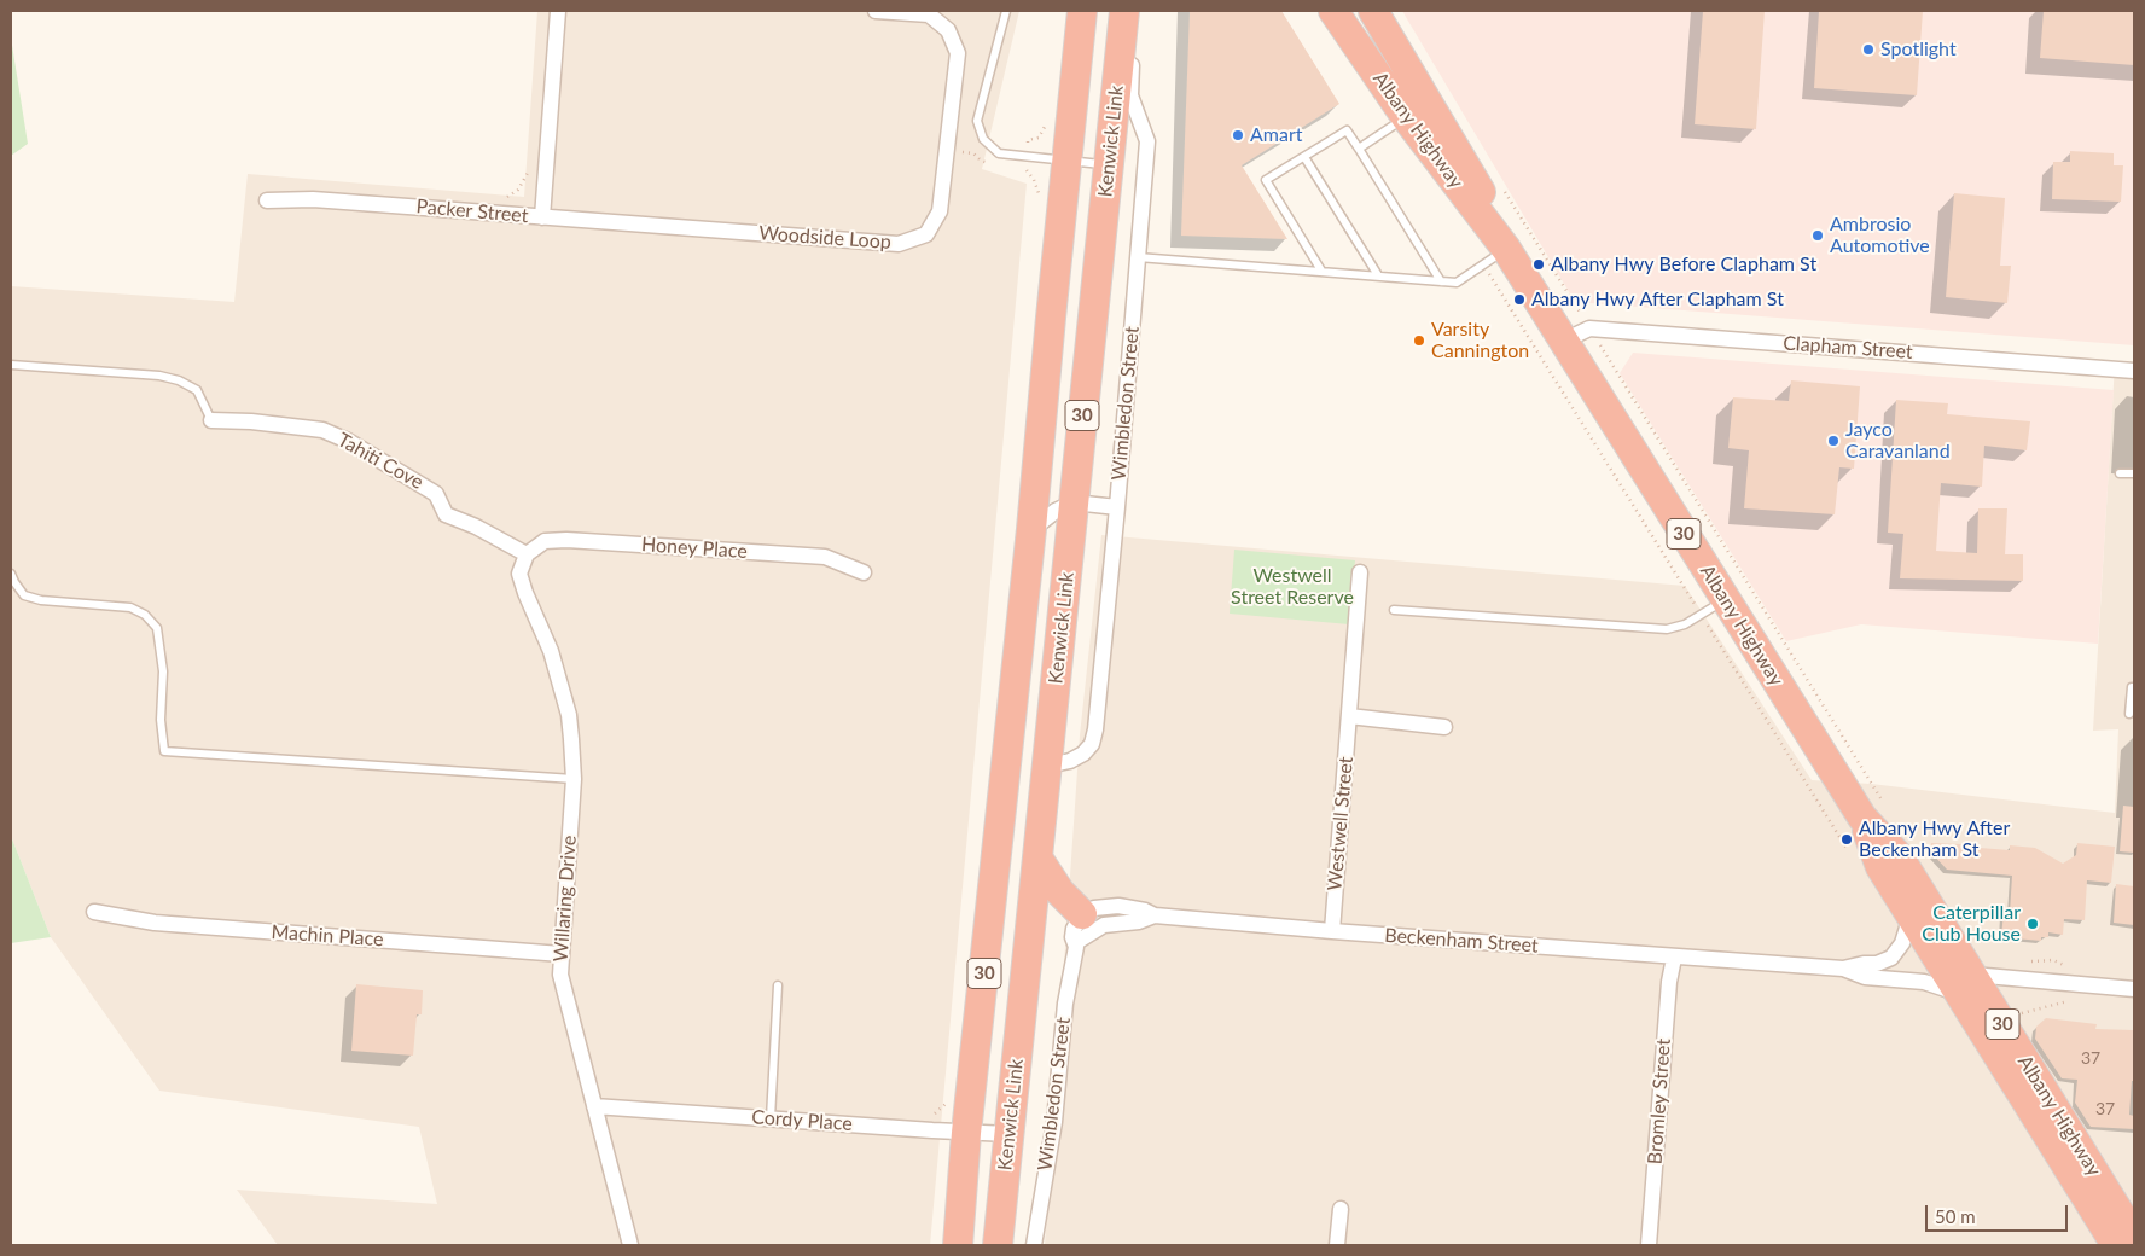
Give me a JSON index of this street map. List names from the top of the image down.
{
  "streets": {
    "highway": ["Albany Highway", "Kenwick Link", "30"],
    "street": [
      "Packer Street",
      "Woodside Loop",
      "Clapham Street",
      "Wimbledon Street",
      "Tahiti Cove",
      "Honey Place",
      "Westwell Street",
      "Willaring Drive",
      "Machin Place",
      "Beckenham Street",
      "Bromley Street",
      "Cordy Place"
    ]
  },
  "crossings": [
    ["Albany Highway", "Clapham Street"],
    ["Albany Highway", "Beckenham Street"],
    ["Kenwick Link", "Wimbledon Street"],
    ["Kenwick Link", "Cordy Place"],
    ["Packer Street", "Woodside Loop"],
    ["Wimbledon Street", "Beckenham Street"],
    ["Tahiti Cove", "Honey Place"],
    ["Tahiti Cove", "Willaring Drive"],
    ["Honey Place", "Willaring Drive"],
    ["Westwell Street", "Beckenham Street"],
    ["Willaring Drive", "Machin Place"],
    ["Willaring Drive", "Cordy Place"],
    ["Beckenham Street", "Bromley Street"]
  ],
  "parks": ["Westwell Street Reserve"],
  "places": [
    "Spotlight",
    "Amart",
    "Ambrosio Automotive",
    "Albany Hwy Before Clapham St",
    "Albany Hwy After Clapham St",
    "Varsity Cannington",
    "Jayco Caravanland",
    "Albany Hwy After Beckenham St",
    "Caterpillar Club House"
  ],
  "house_numbers": ["37", "37"],
  "scale_bar": "50 m"
}
